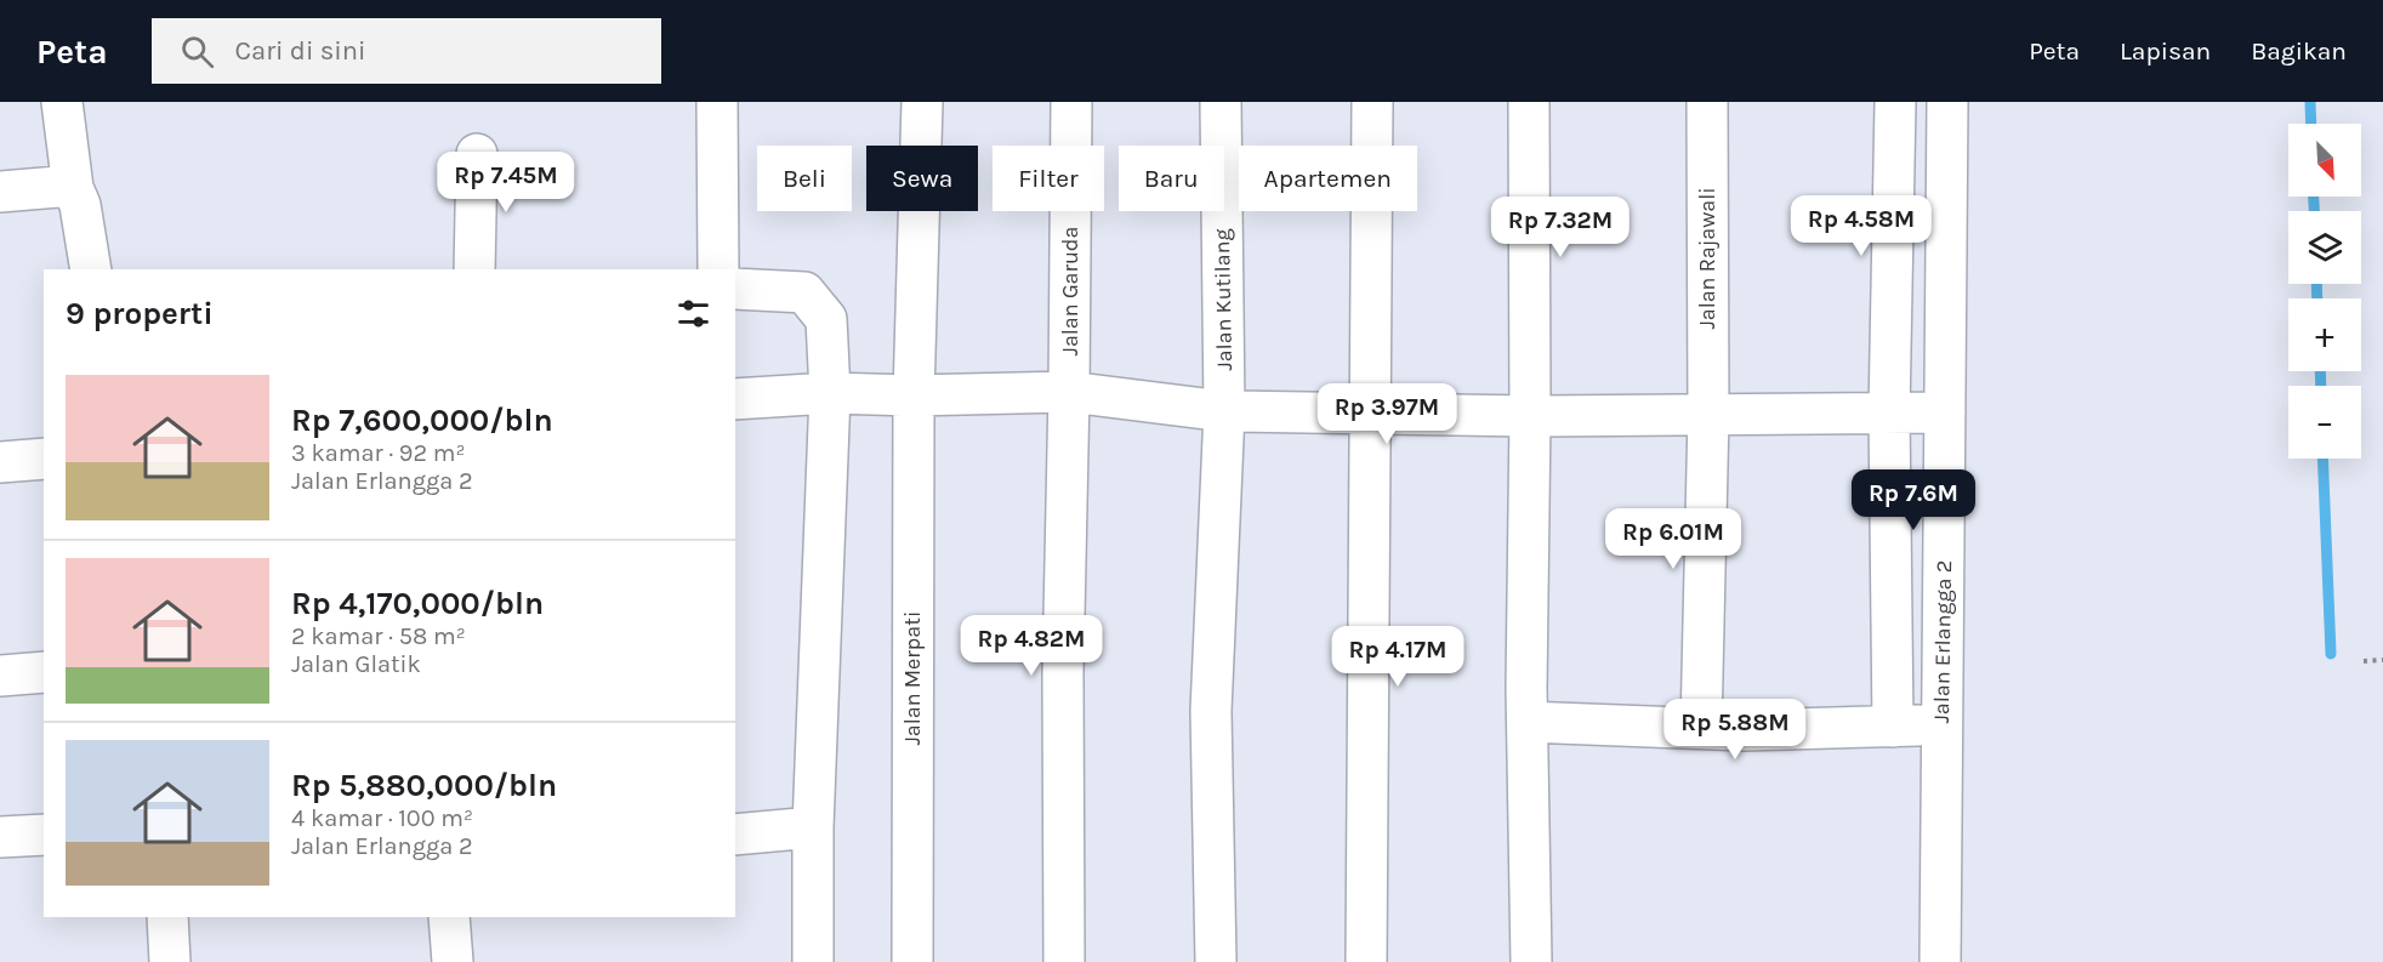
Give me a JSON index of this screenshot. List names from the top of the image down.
{
  "streets": {
    "street": [
      "Jalan Rajawali",
      "Jalan Garuda",
      "Jalan Kutilang",
      "Jalan Erlangga 2",
      "Jalan Merpati"
    ]
  },
  "north": "bottom right",
  "page": {
    "header": "Peta",
    "search": "Cari di sini",
    "nav": ["Peta", "Lapisan", "Bagikan"],
    "map_buttons": ["+", "−"],
    "chip": [
      "Beli",
      "Sewa",
      "Filter",
      "Baru",
      "Apartemen"
    ],
    "price": [
      "Rp 7.45M",
      "Rp 4.58M",
      "Rp 7.32M",
      "Rp 3.97M",
      "Rp 7.6M",
      "Rp 6.01M",
      "Rp 4.82M",
      "Rp 4.17M",
      "Rp 5.88M"
    ],
    "heading": "9 properti",
    "list": [
      {
        "name": "Rp 7,600,000/bln",
        "note": "3 kamar · 92 m² · Jalan Erlangga 2"
      },
      {
        "name": "Rp 4,170,000/bln",
        "note": "2 kamar · 58 m² · Jalan Glatik"
      },
      {
        "name": "Rp 5,880,000/bln",
        "note": "4 kamar · 100 m² · Jalan Erlangga 2"
      }
    ]
  }
}
